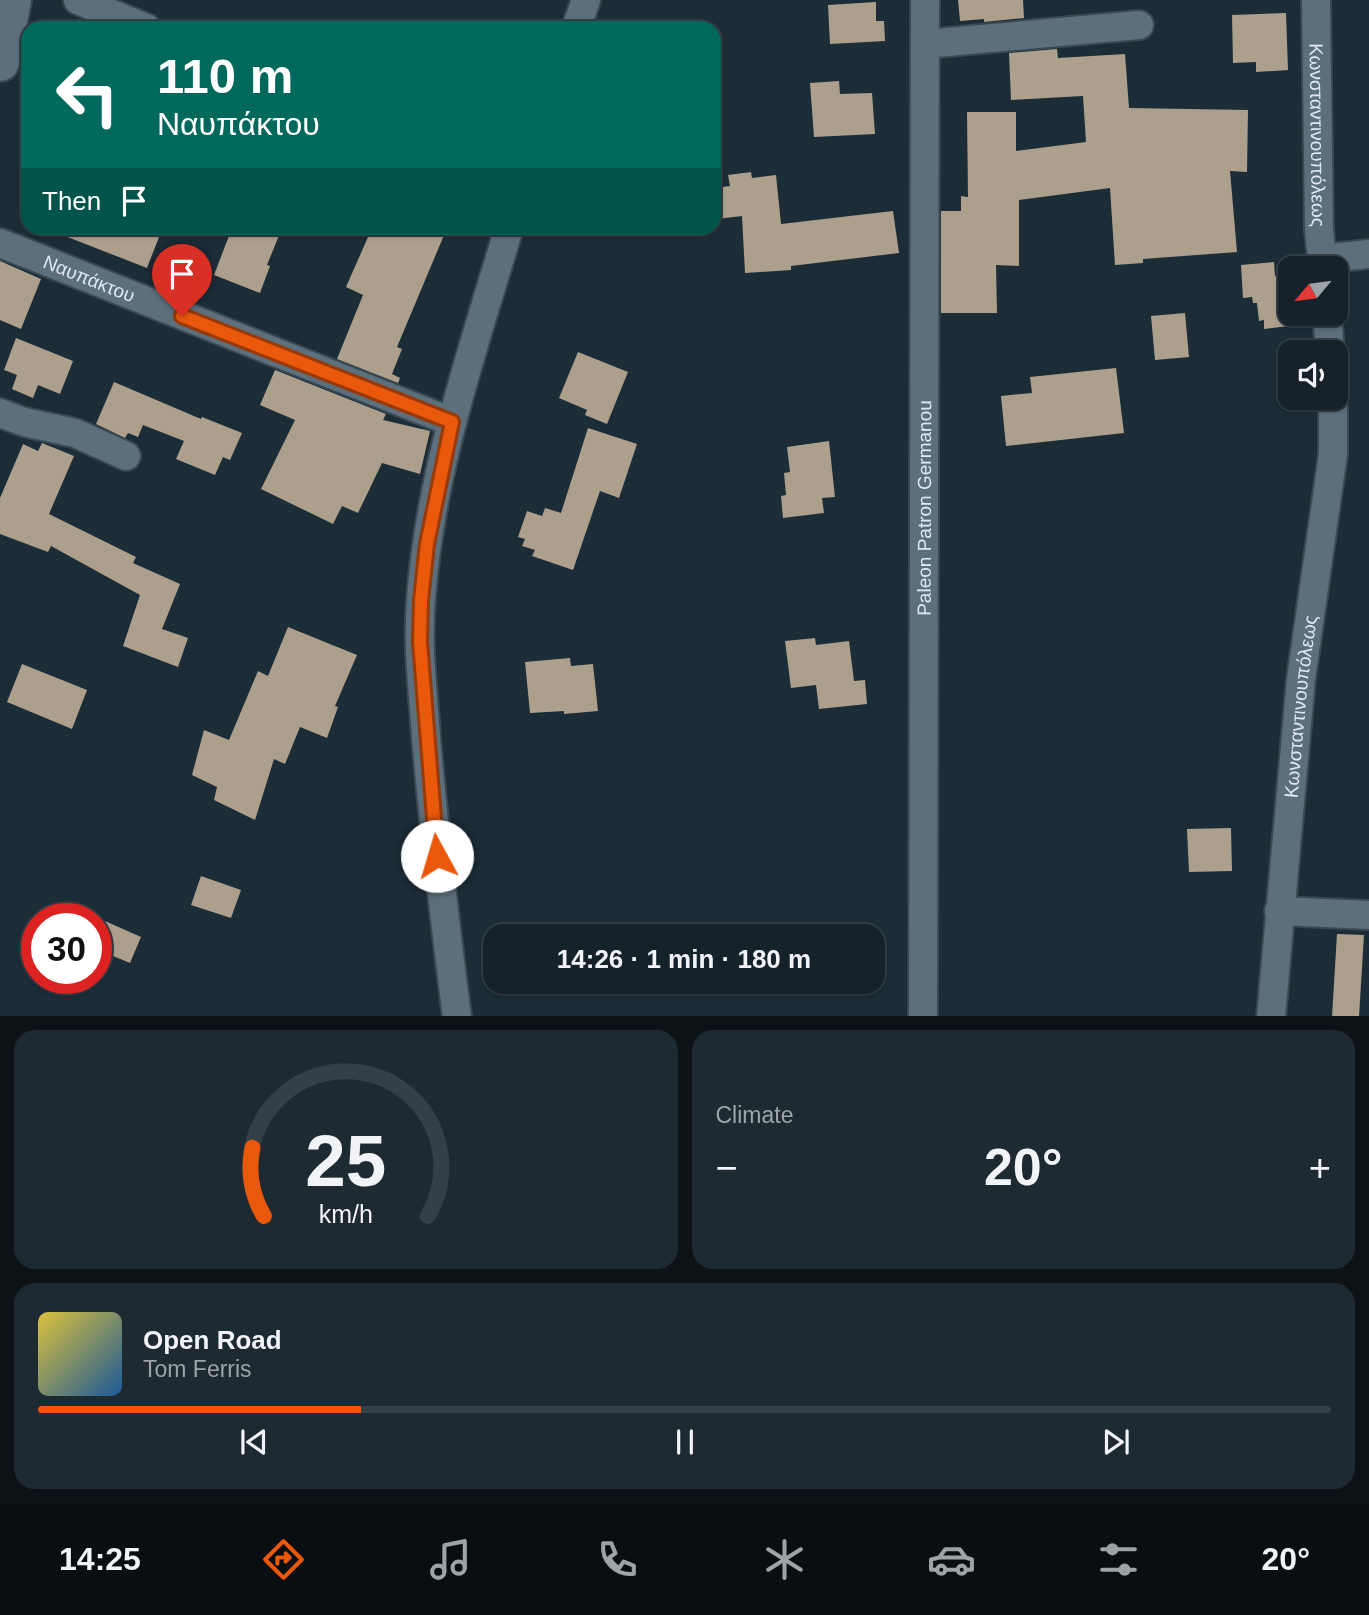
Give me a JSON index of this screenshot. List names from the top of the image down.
{
  "streets": {
    "street": ["Κωνσταντινουπόλεως", "Ναυπάκτου", "Paleon Patron Germanou"]
  },
  "north": "bottom left",
  "page": {
    "turn": ["110 m", "Ναυπάκτου"],
    "then": "Then",
    "limit": "30",
    "trip": "14:26 · 1 min · 180 m",
    "tile": "Climate",
    "heat": ["−", "20°", "+"],
    "song": ["Open Road", "Tom Ferris"],
    "tabs": ["14:25", "20°"],
    "gauge": ["25", "km/h"]
  }
}
